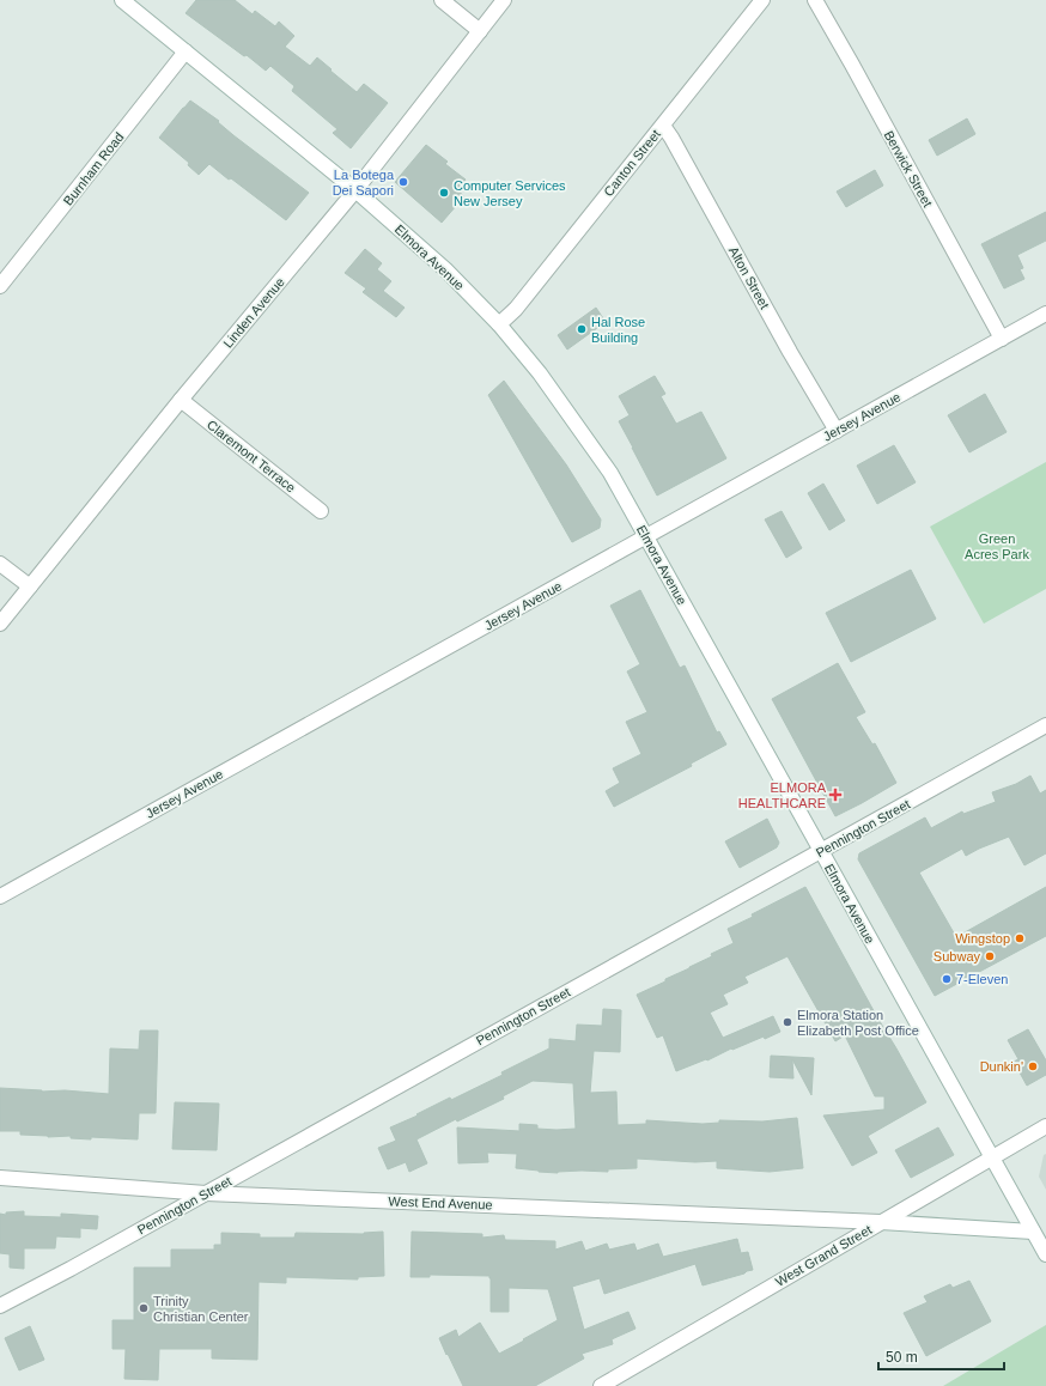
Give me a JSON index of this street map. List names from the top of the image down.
{
  "streets": {
    "street": [
      "Canton Street",
      "Burnham Road",
      "Berwick Street",
      "Elmora Avenue",
      "Alton Street",
      "Linden Avenue",
      "Jersey Avenue",
      "Claremont Terrace",
      "Pennington Street",
      "West End Avenue",
      "West Grand Street"
    ]
  },
  "crossings": [
    ["Canton Street", "Elmora Avenue"],
    ["Canton Street", "Alton Street"],
    ["Burnham Road", "Elmora Avenue"],
    ["Berwick Street", "Jersey Avenue"],
    ["Elmora Avenue", "Linden Avenue"],
    ["Elmora Avenue", "Jersey Avenue"],
    ["Elmora Avenue", "Pennington Street"],
    ["Elmora Avenue", "West End Avenue"],
    ["Elmora Avenue", "West Grand Street"],
    ["Alton Street", "Jersey Avenue"],
    ["Linden Avenue", "Claremont Terrace"],
    ["Pennington Street", "West End Avenue"],
    ["West End Avenue", "West Grand Street"]
  ],
  "parks": ["Green Acres Park"],
  "places": {
    "other": [
      "La Botega Dei Sapori",
      "Computer Services New Jersey",
      "Hal Rose Building",
      "Wingstop",
      "Subway",
      "7-Eleven",
      "Elmora Station Elizabeth Post Office",
      "Dunkin'",
      "Trinity Christian Center"
    ],
    "health": ["ELMORA HEALTHCARE"]
  },
  "scale_bar": "50 m"
}
